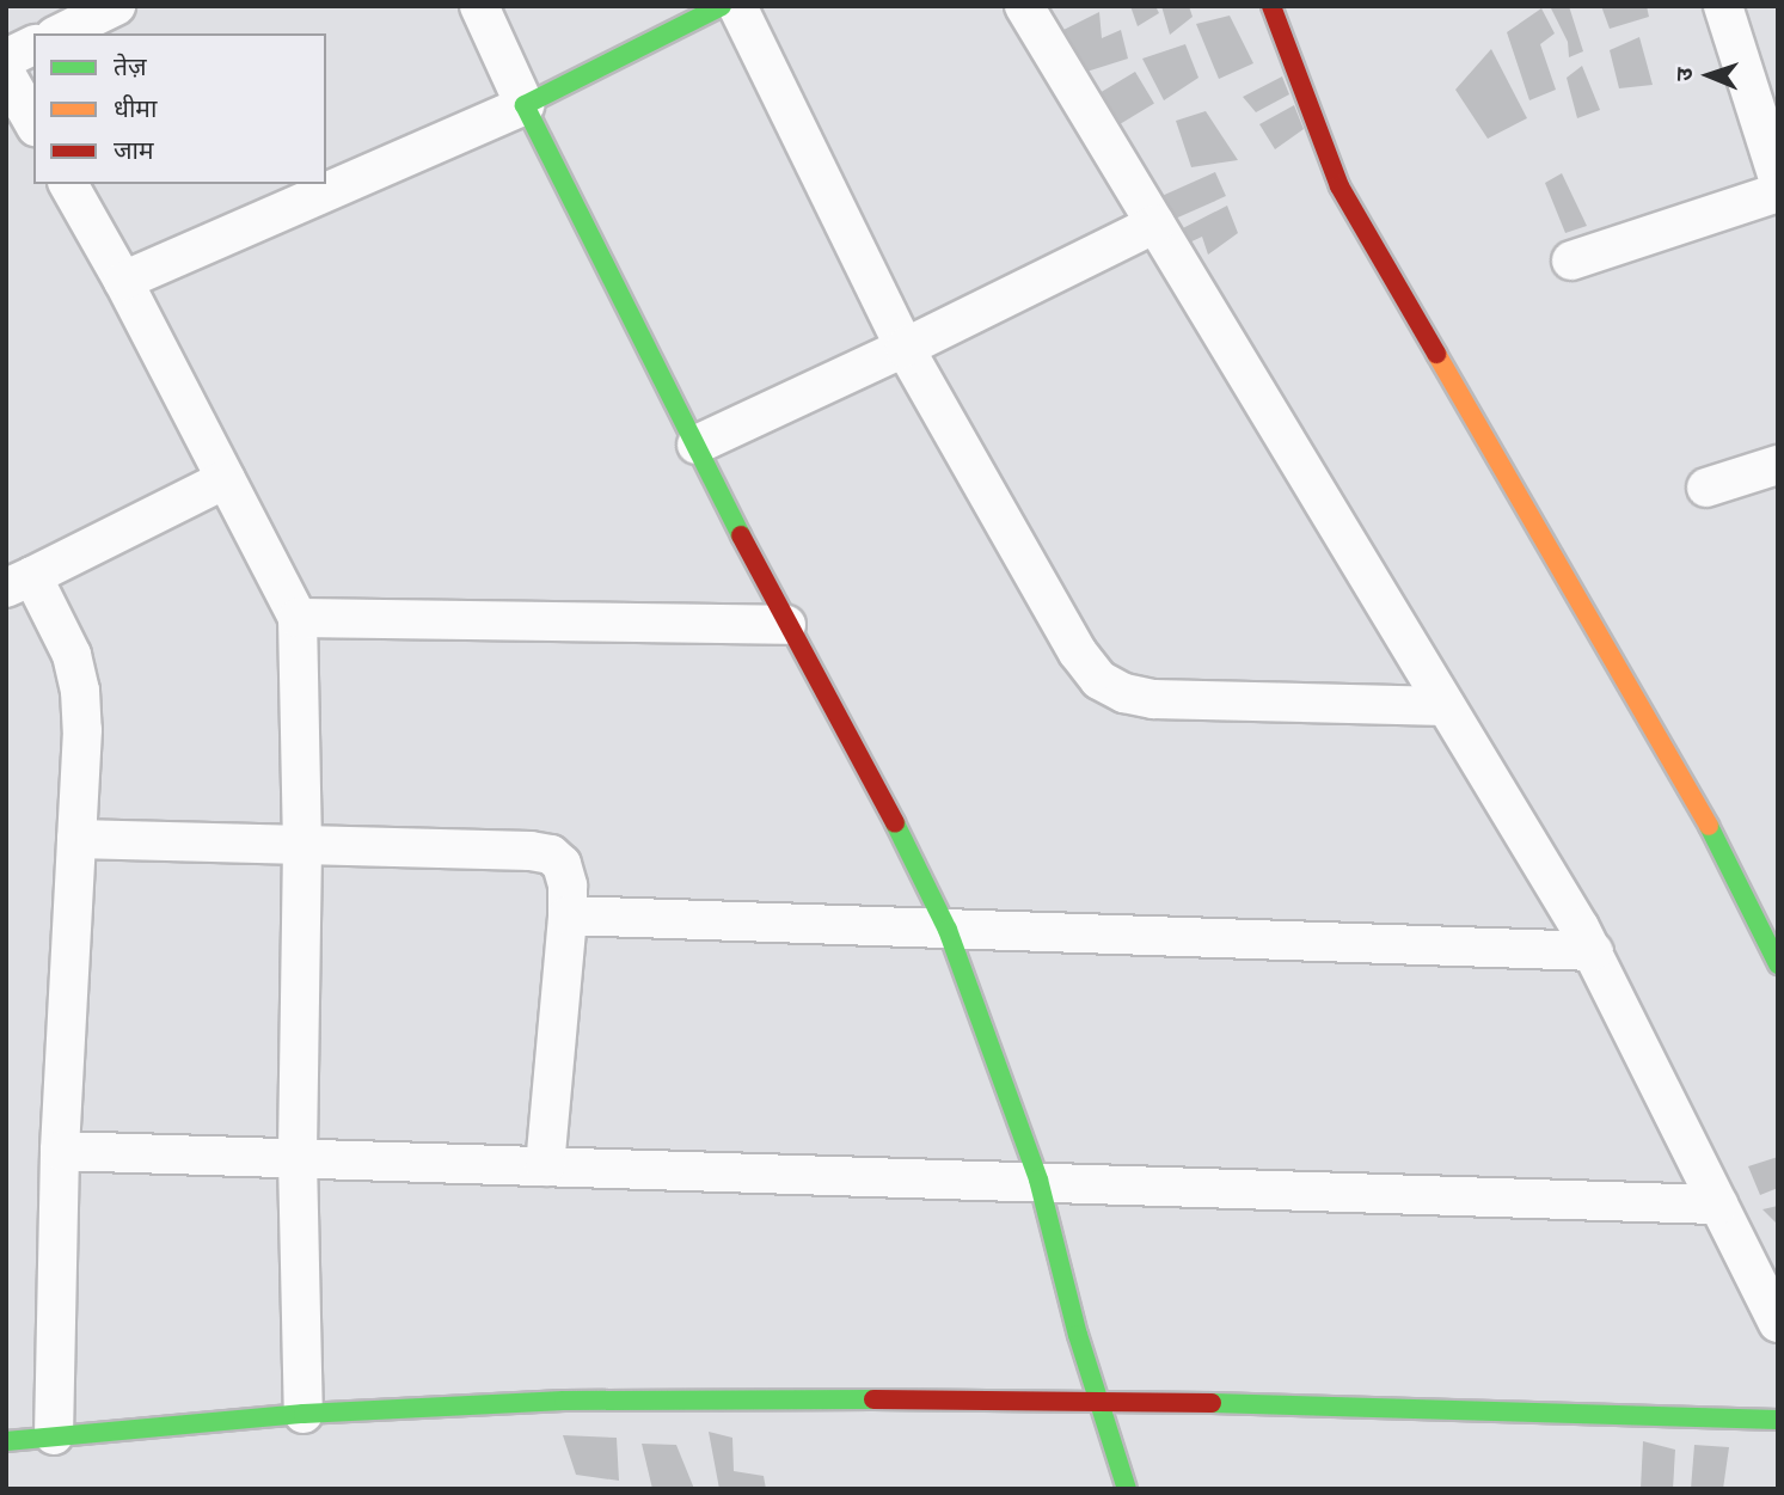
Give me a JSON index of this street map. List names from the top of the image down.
{
  "legend": ["तेज़", "धीमा", "जाम"],
  "north": "left"
}
